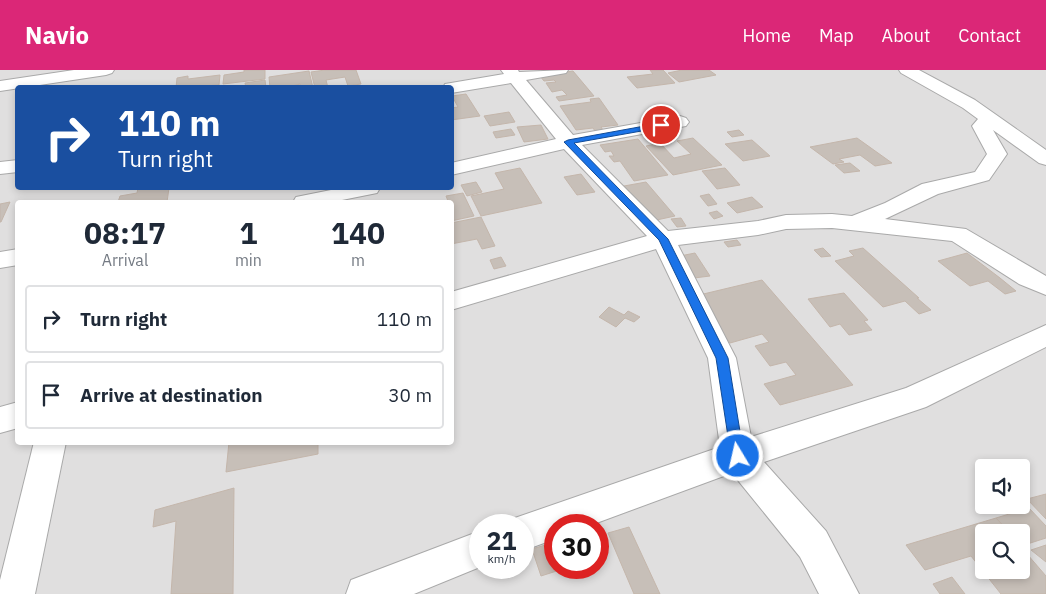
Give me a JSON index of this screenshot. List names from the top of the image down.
{
  "page": {
    "header": "Navio",
    "nav": [
      "Home",
      "Map",
      "About",
      "Contact"
    ],
    "turn": ["110 m", "Turn right"],
    "eta": [
      "08:17",
      "Arrival",
      "1",
      "min",
      "140",
      "m"
    ],
    "list": [
      {
        "name": "Turn right",
        "value": "110 m"
      },
      {
        "name": "Arrive at destination",
        "value": "30 m"
      }
    ],
    "speed": "21 km/h",
    "limit": "30"
  }
}
